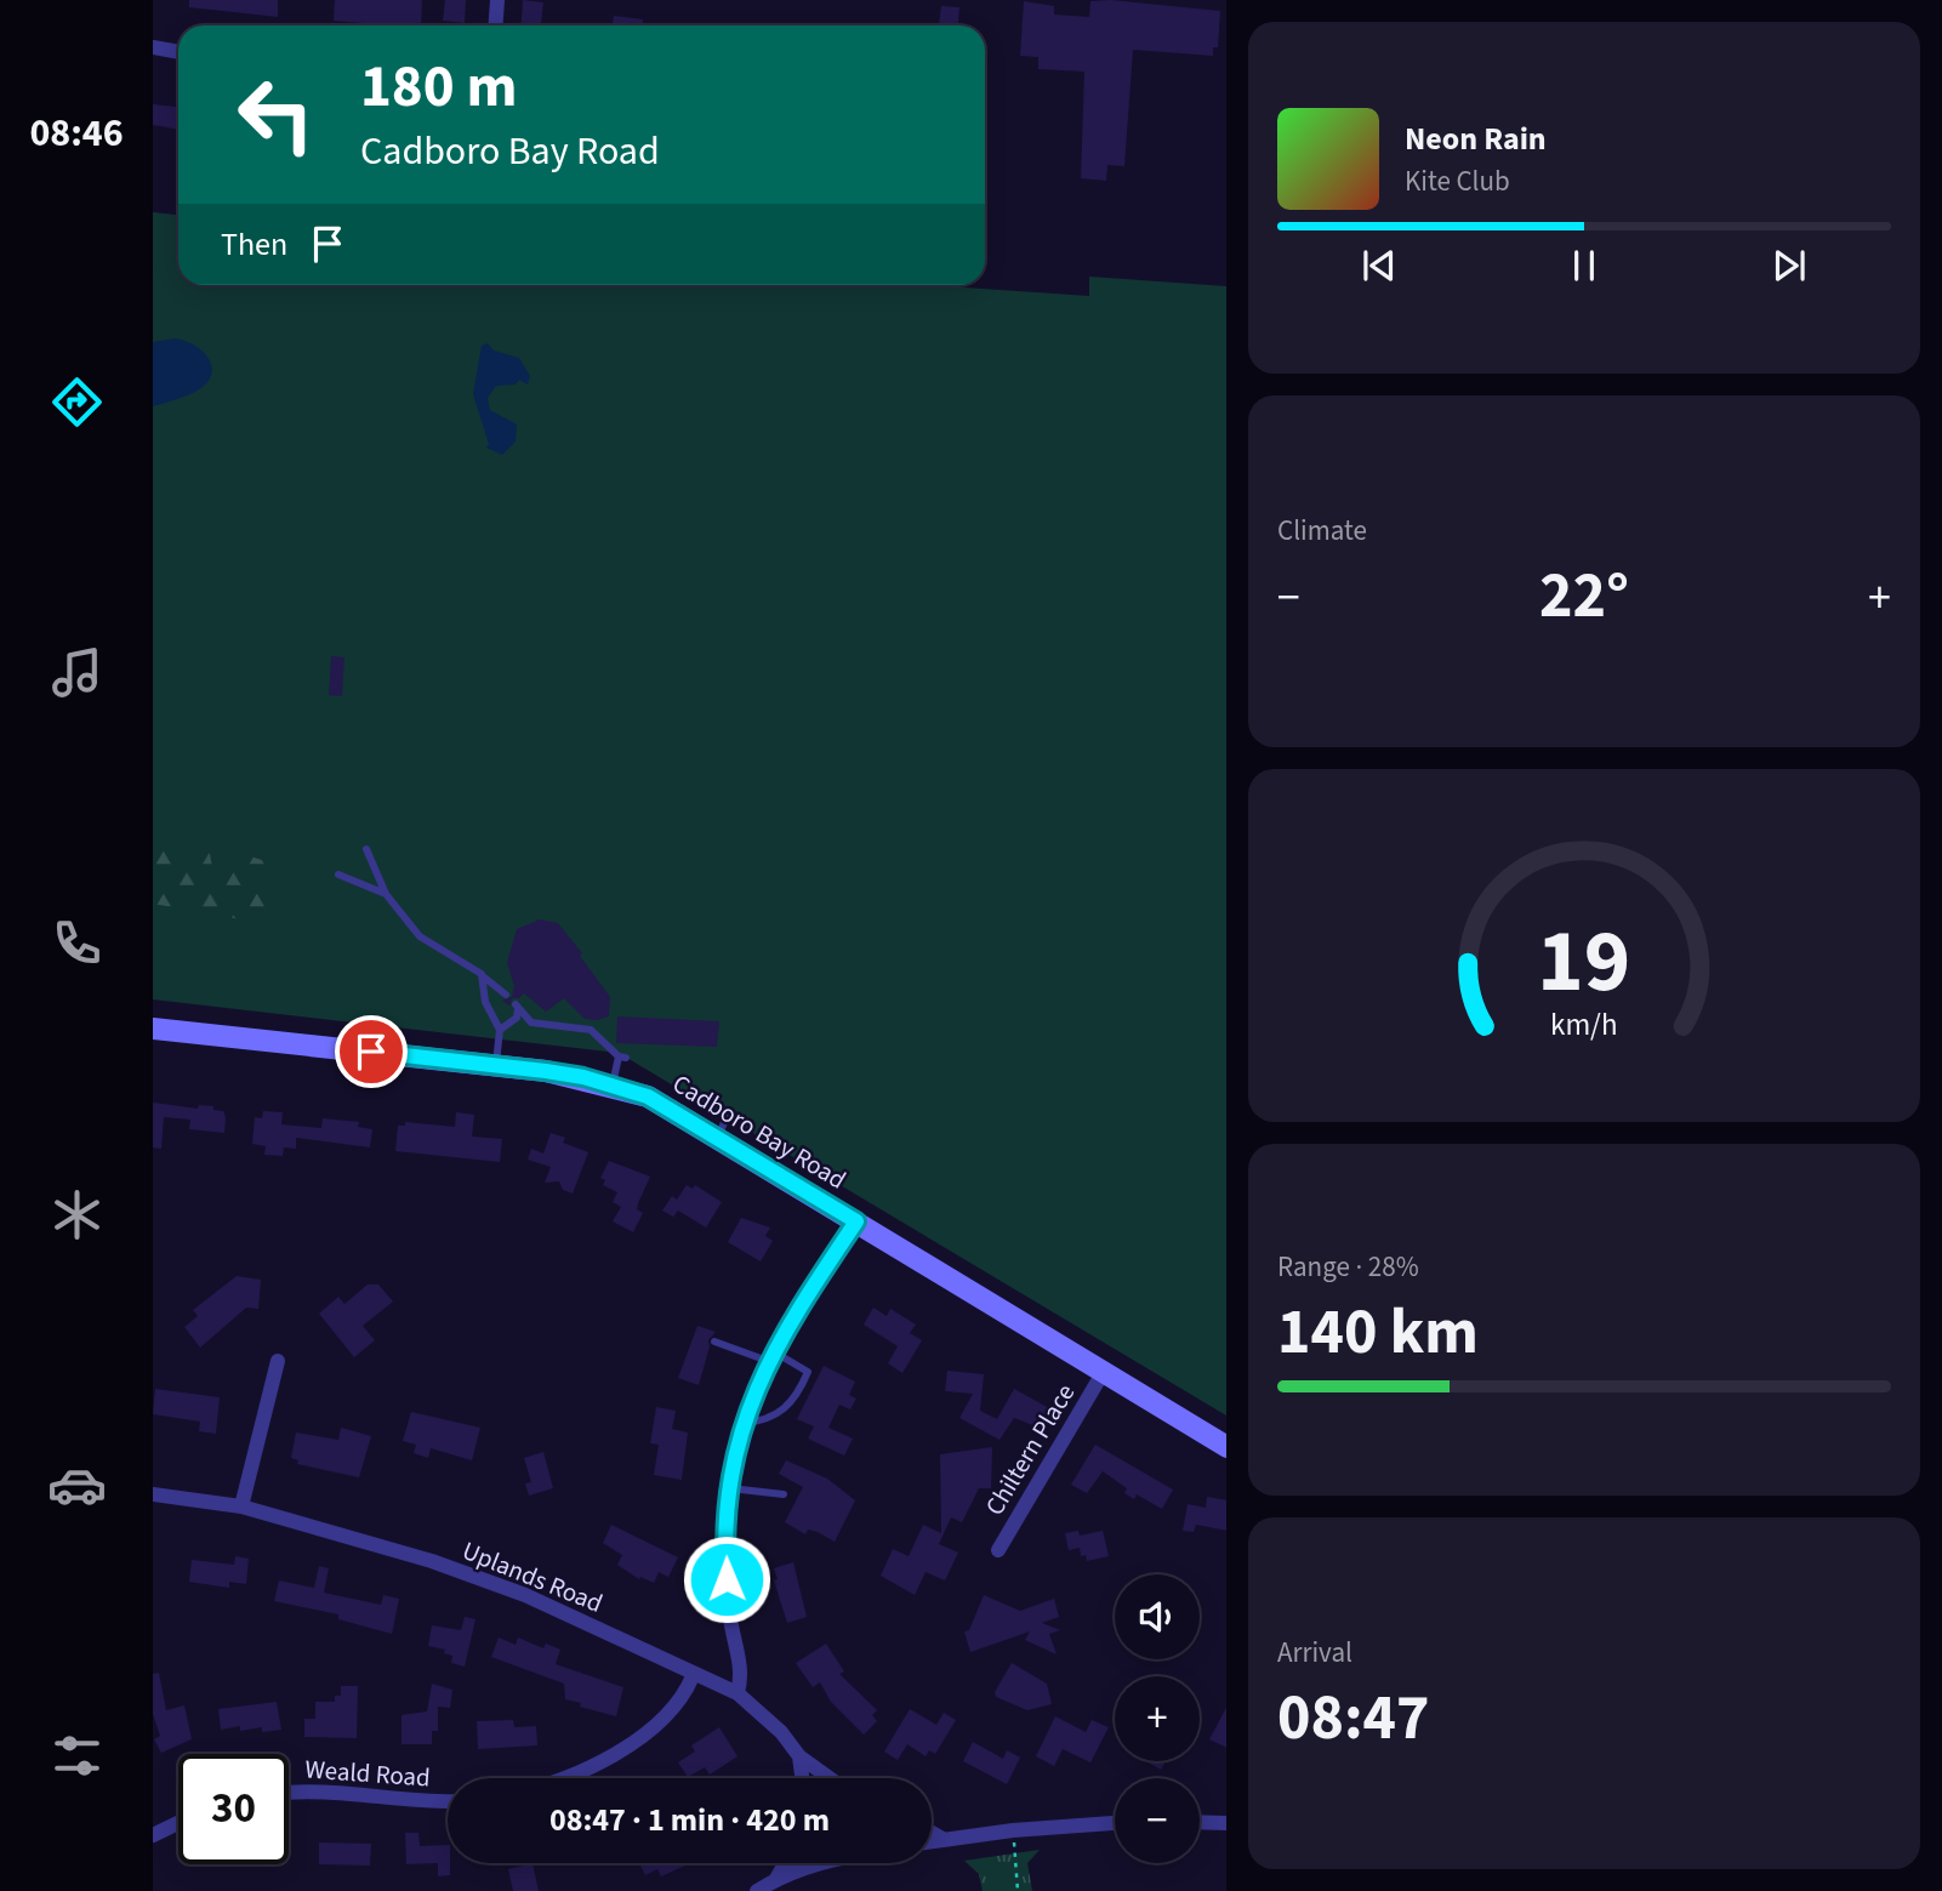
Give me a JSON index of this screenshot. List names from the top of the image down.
{
  "streets": {
    "main road": ["Cadboro Bay Road"],
    "street": ["Chiltern Place", "Uplands Road", "Weald Road"]
  },
  "crossings": [
    ["Cadboro Bay Road", "Chiltern Place"]
  ],
  "page": {
    "tabs": "08:46",
    "turn": ["180 m", "Cadboro Bay Road"],
    "song": ["Neon Rain", "Kite Club"],
    "then": "Then",
    "tile": [
      "Climate",
      ["Range · 28%", "140 km"],
      ["Arrival", "08:47"]
    ],
    "heat": ["−", "22°", "+"],
    "map_buttons": ["+", "−"],
    "limit": "30",
    "trip": "08:47 · 1 min · 420 m",
    "gauge": ["19", "km/h"]
  }
}
